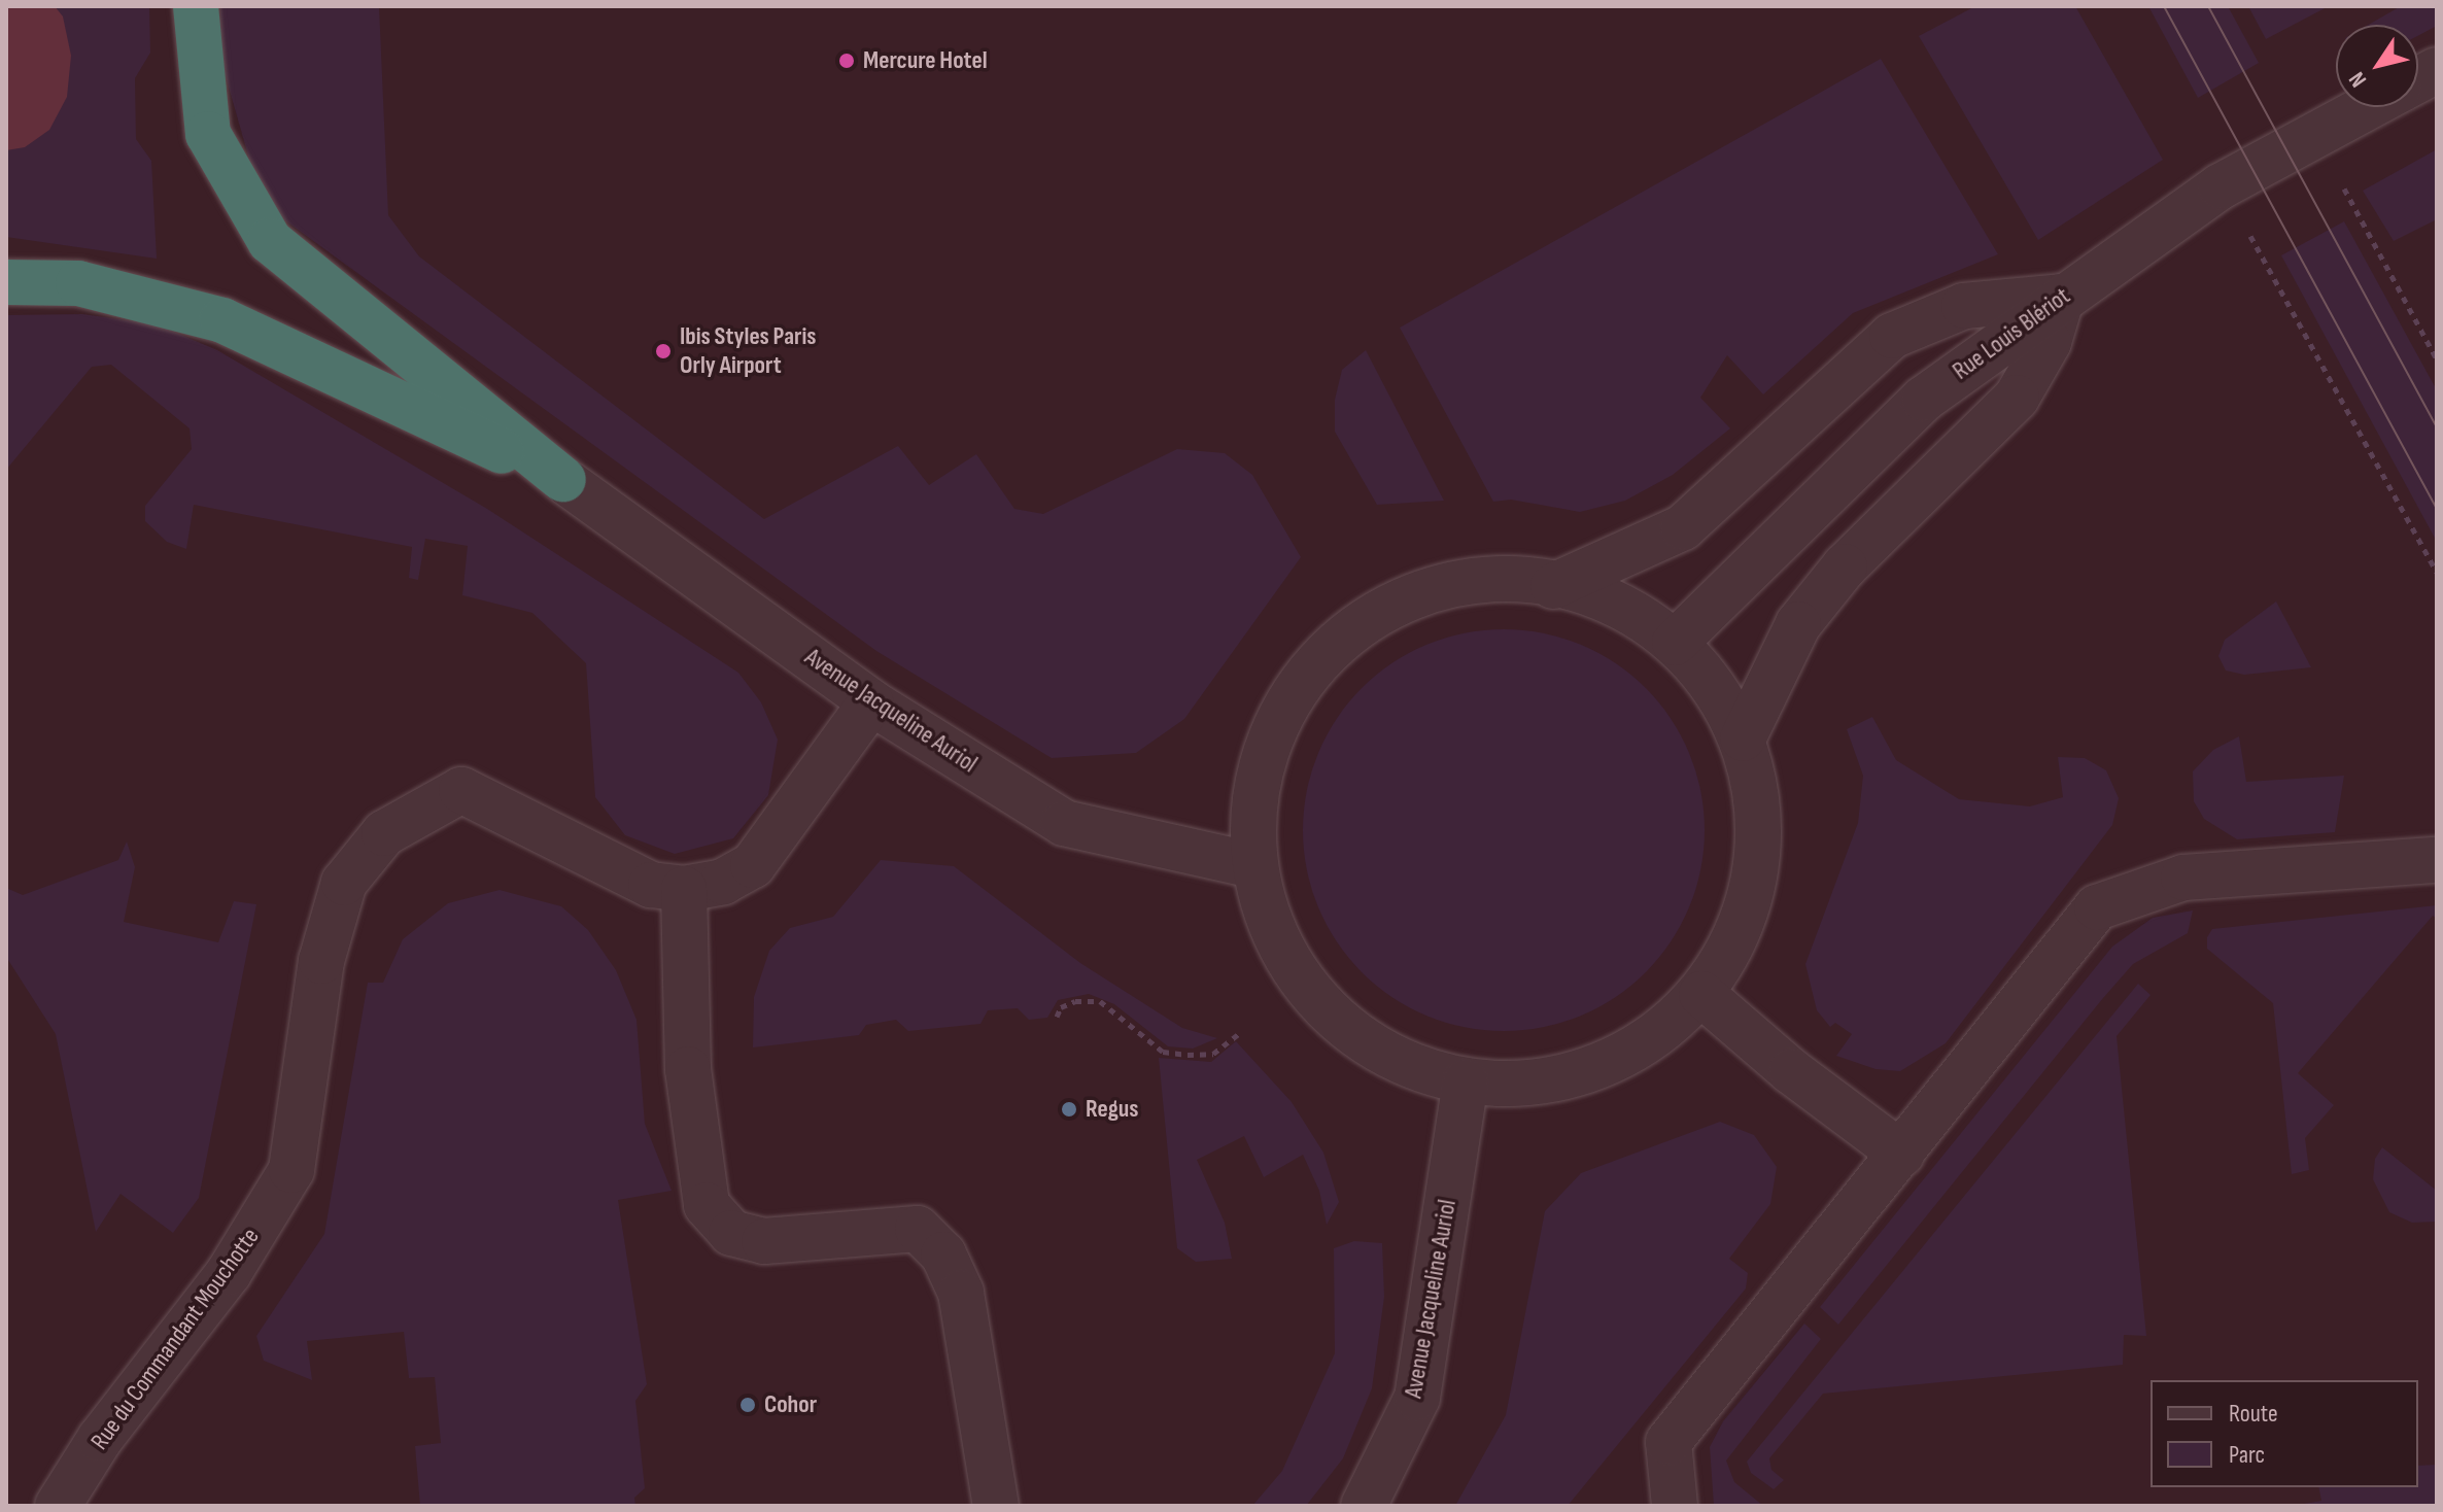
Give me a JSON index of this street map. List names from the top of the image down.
{
  "streets": {
    "street": ["Rue Louis Blériot", "Avenue Jacqueline Auriol", "Rue du Commandant Mouchotte"]
  },
  "crossings": [
    ["Avenue Jacqueline Auriol", "Rue du Commandant Mouchotte"]
  ],
  "places": [
    "Mercure Hotel",
    "Ibis Styles Paris Orly Airport",
    "Regus",
    "Cohor"
  ],
  "legend": ["Route", "Parc"],
  "north": "bottom left"
}
